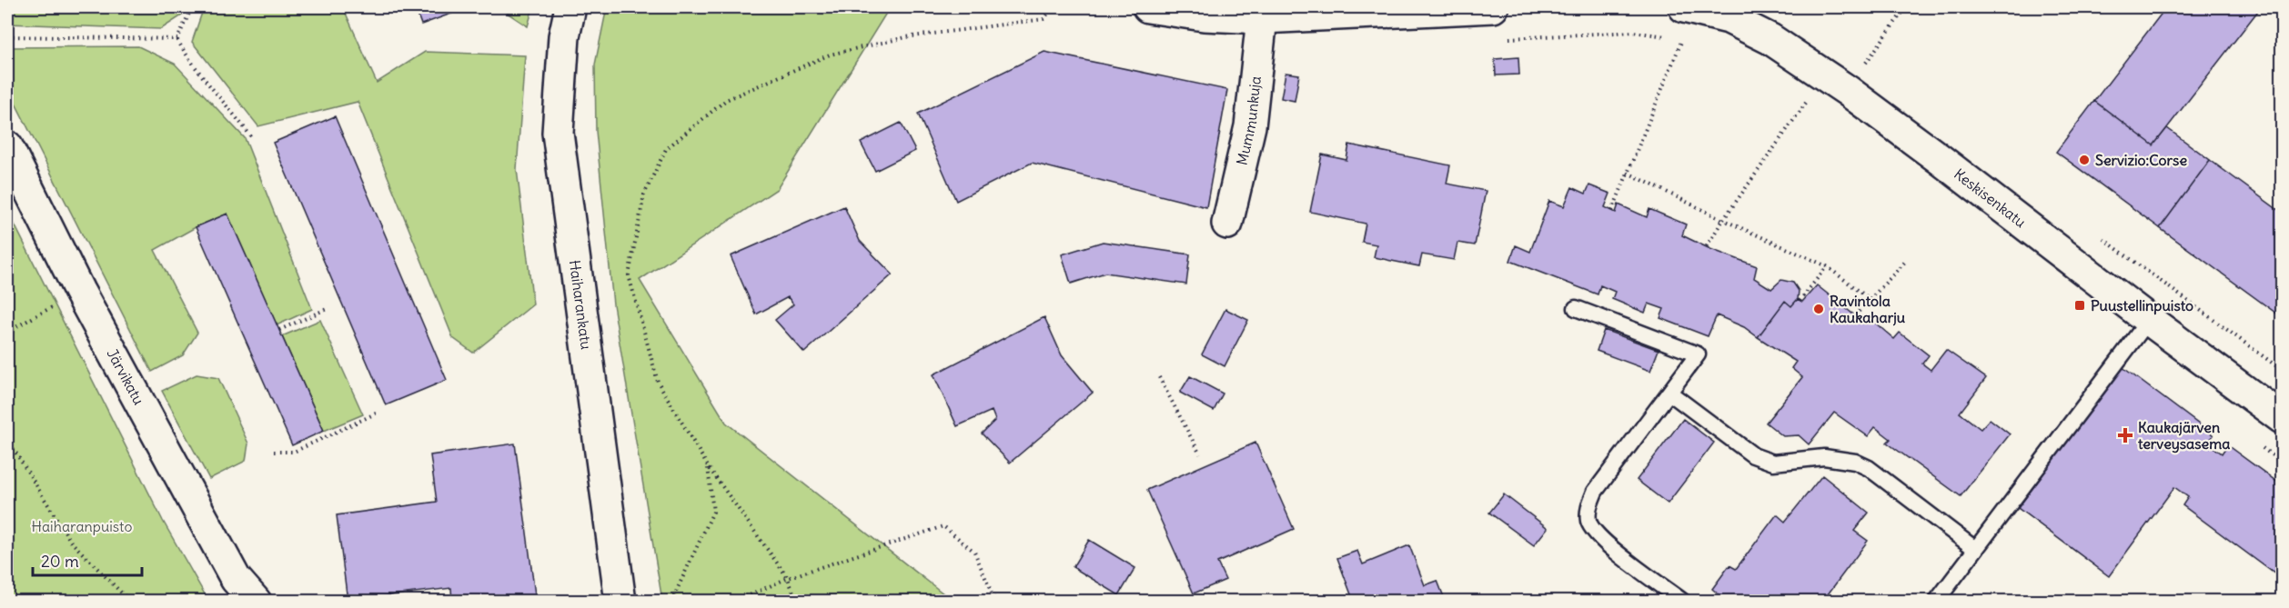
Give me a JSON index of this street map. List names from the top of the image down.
{
  "streets": {
    "street": [
      "Mummunkuja",
      "Keskisenkatu",
      "Haiharankatu",
      "Järvikatu"
    ]
  },
  "parks": ["Haiharanpuisto"],
  "places": {
    "other": ["Servizio:Corse", "Ravintola Kaukaharju"],
    "transit": ["Puustellinpuisto"],
    "health": ["Kaukajärven terveysasema"]
  },
  "scale_bar": "20 m"
}
